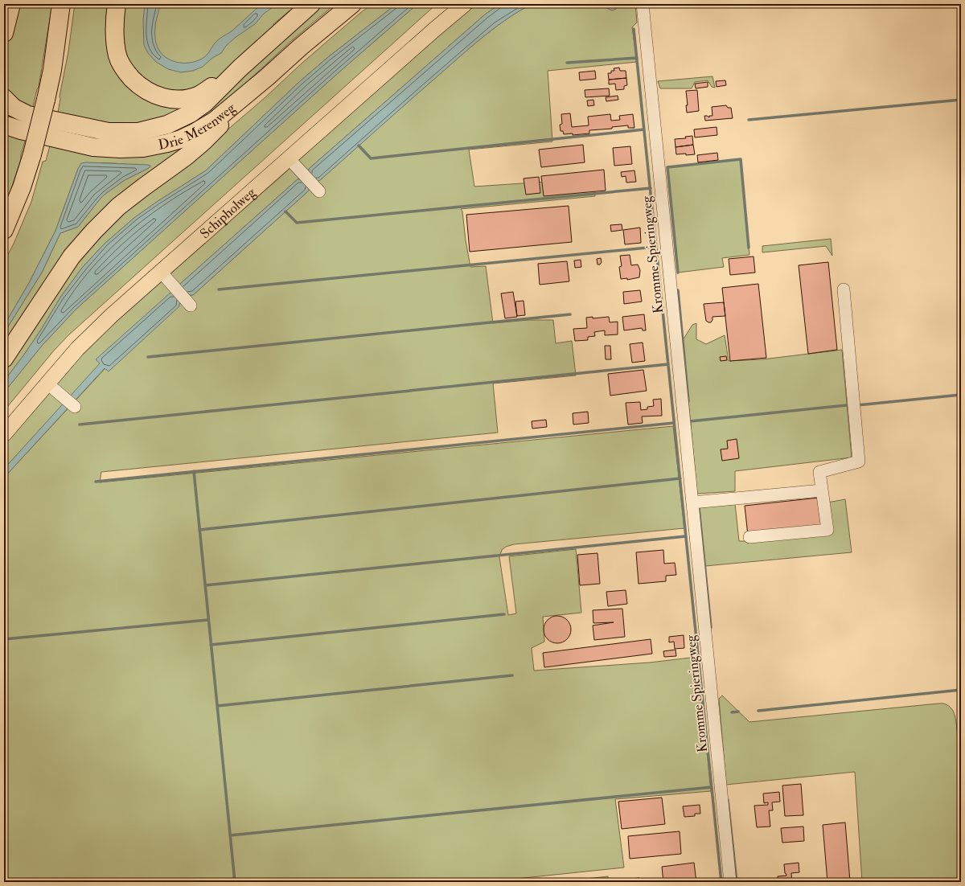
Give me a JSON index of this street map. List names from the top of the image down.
{
  "streets": {
    "highway": ["Drie Merenweg"],
    "main road": ["Schipholweg"],
    "street": ["Kromme Spieringweg"]
  }
}
